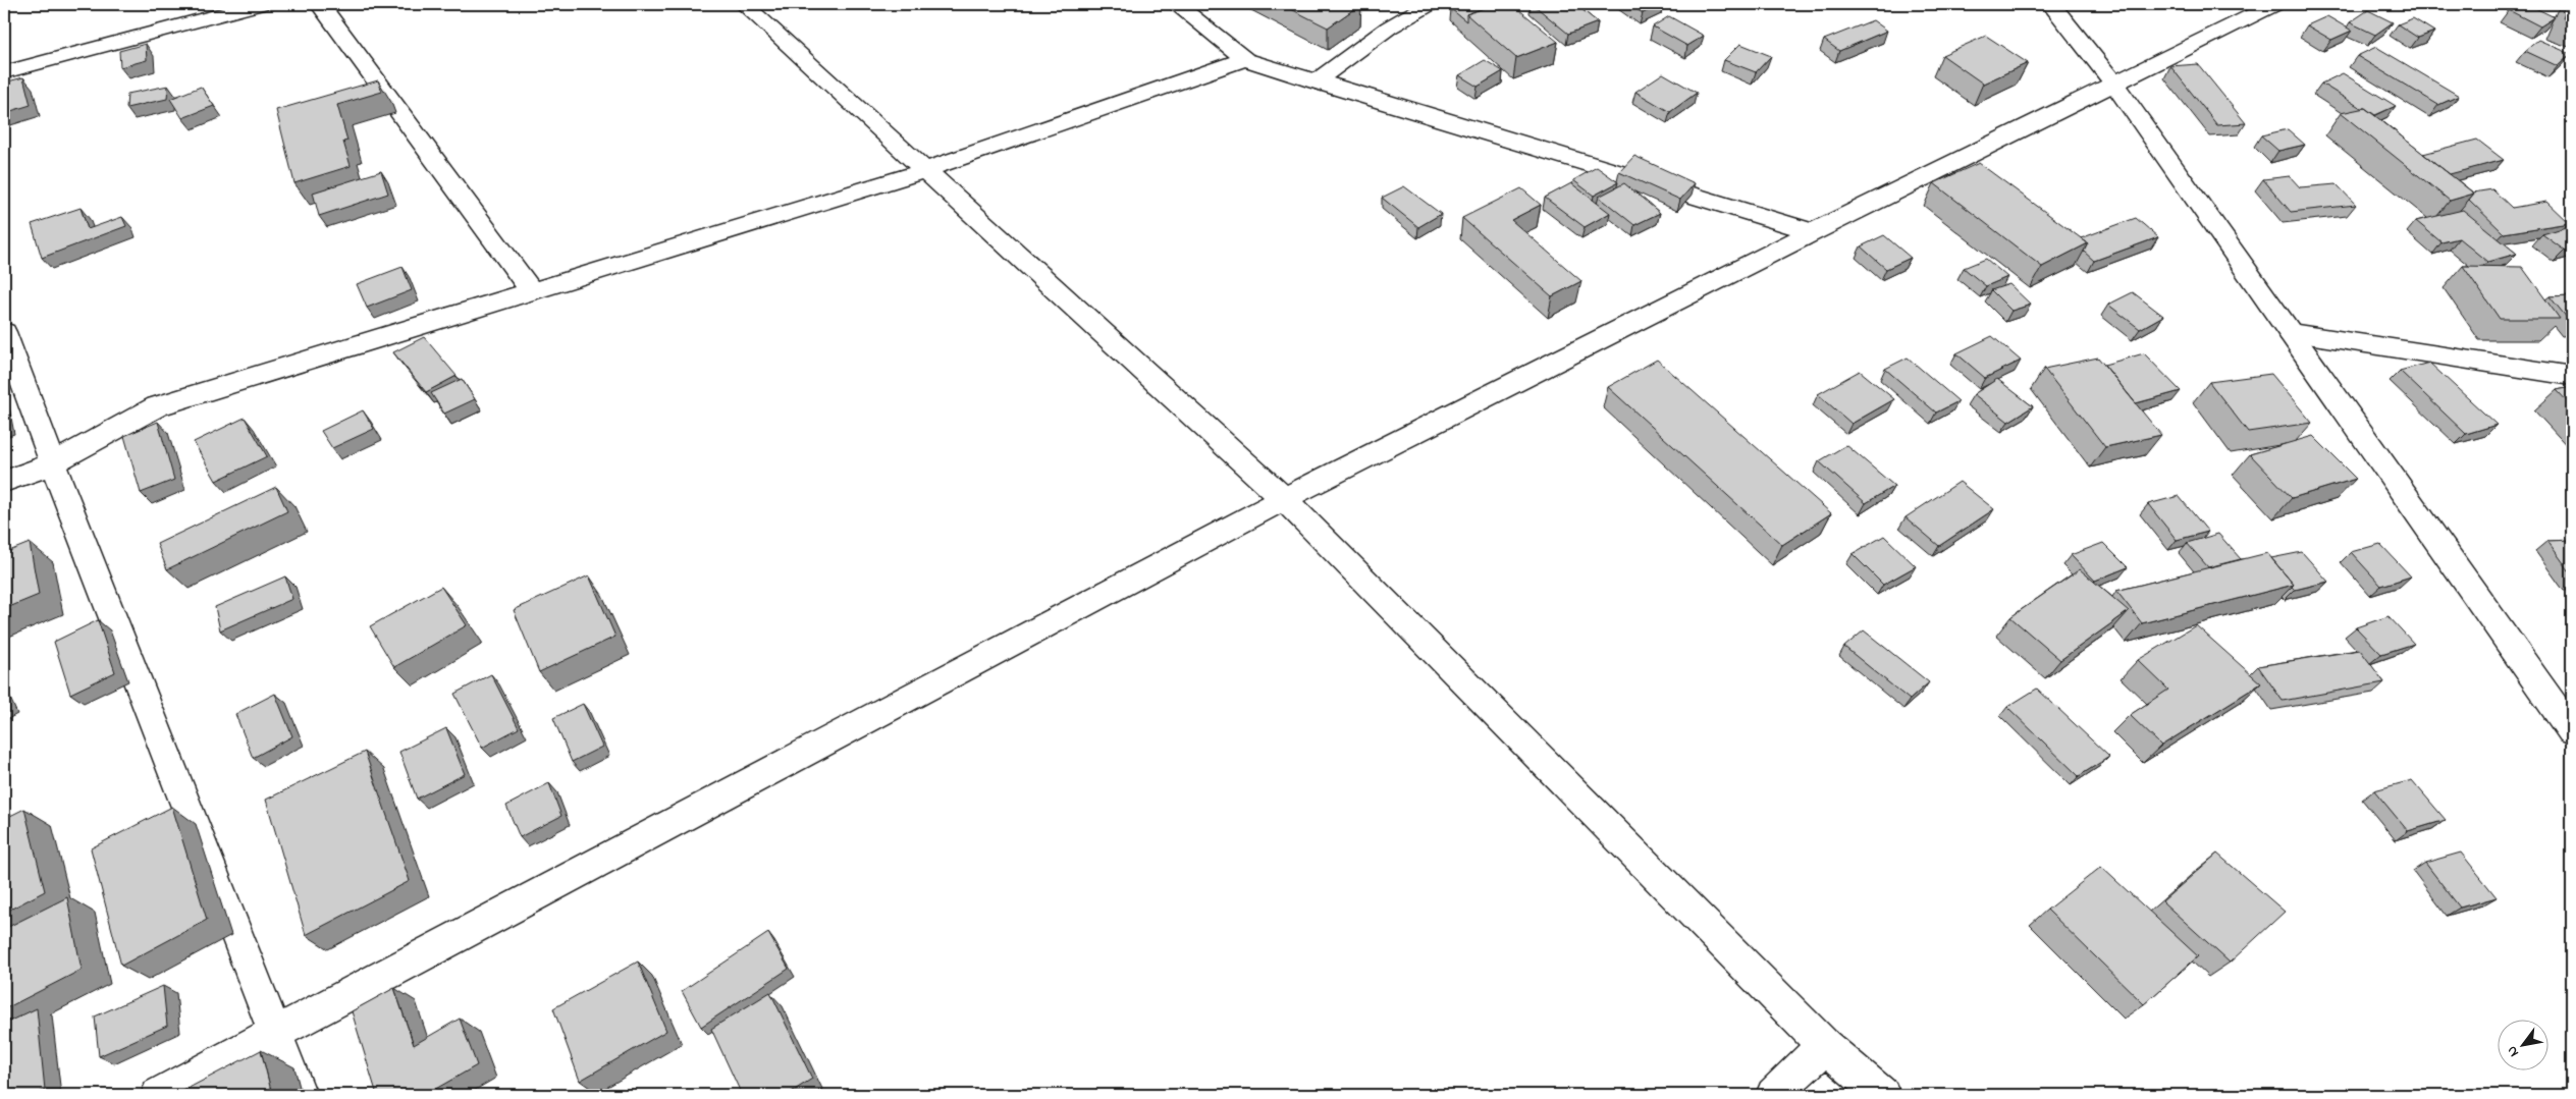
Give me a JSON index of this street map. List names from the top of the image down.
{
  "north": "bottom left"
}
